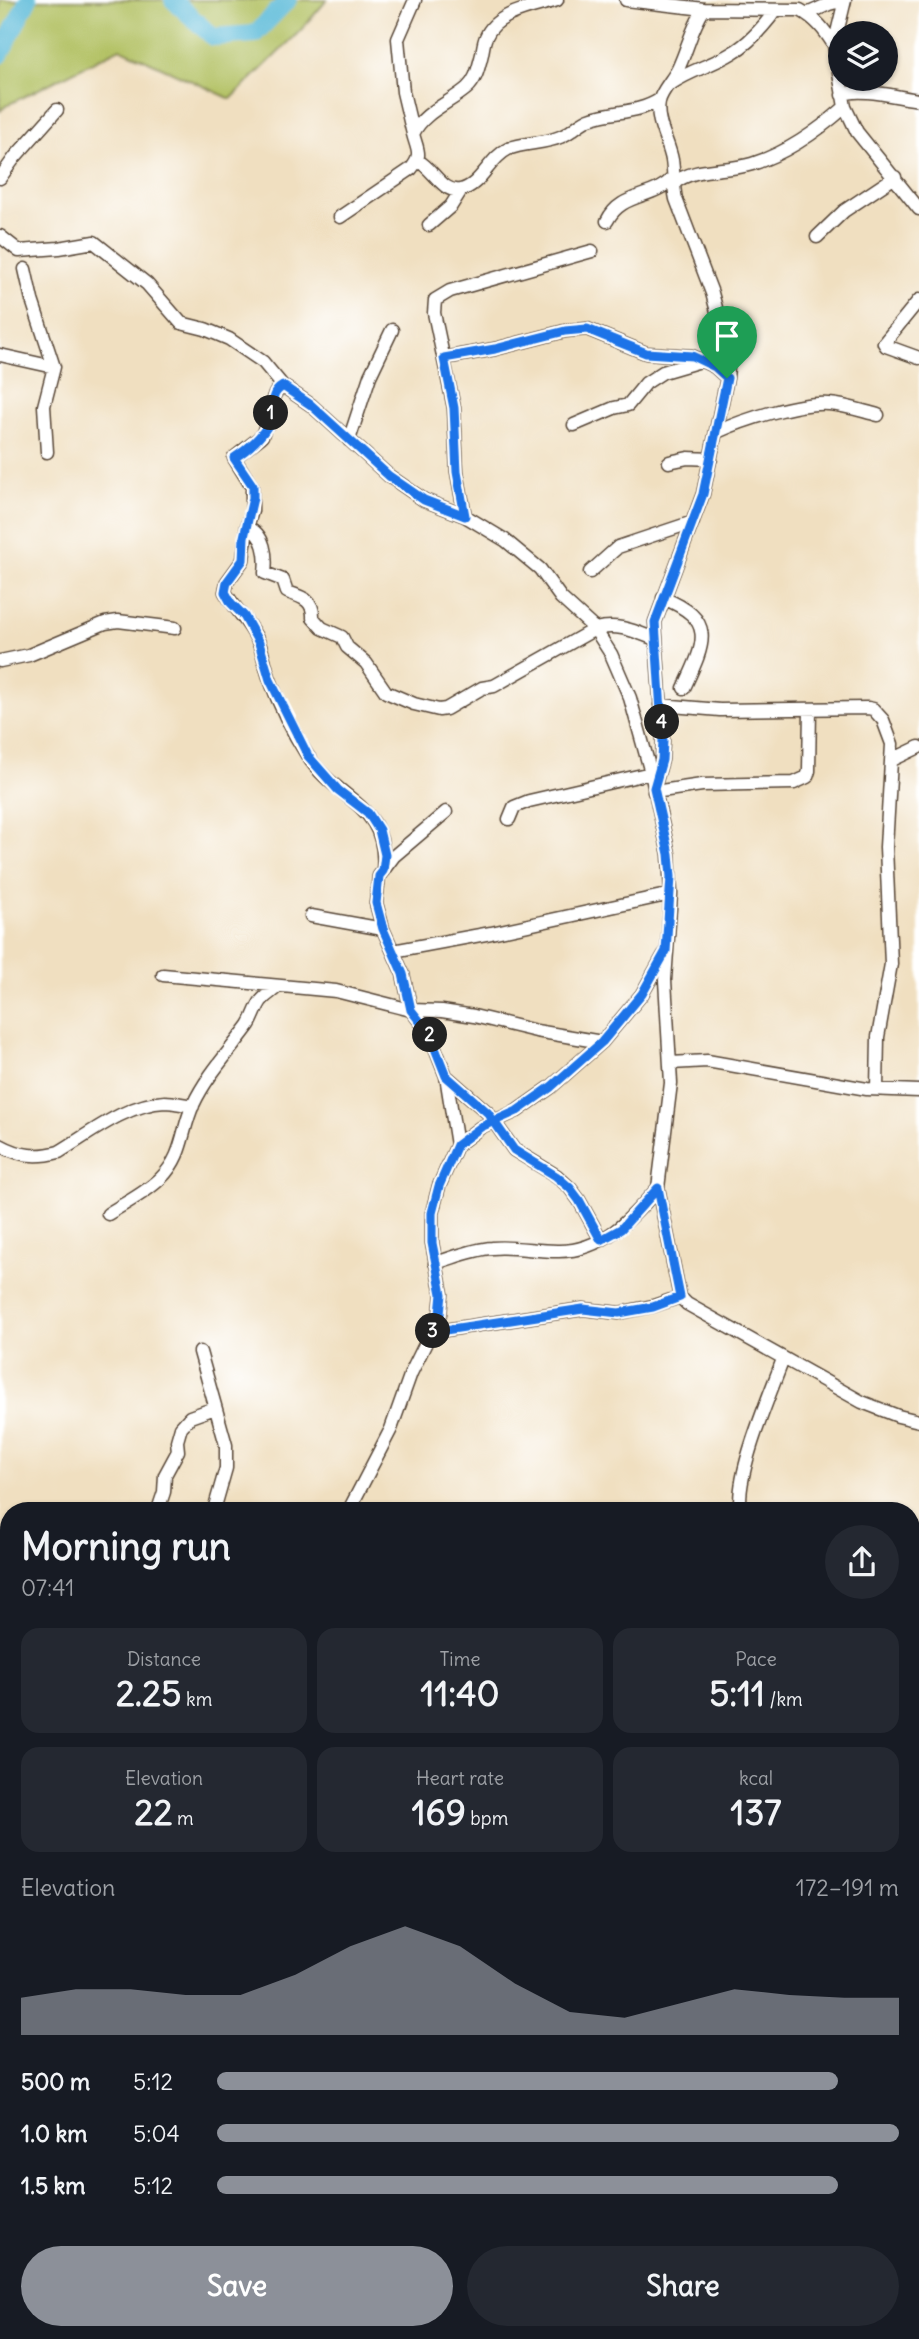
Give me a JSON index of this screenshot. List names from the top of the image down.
{
  "page": {
    "pins": [
      "1",
      "4",
      "2",
      "3"
    ],
    "heading": ["Morning run", "07:41"],
    "stats": [
      ["Distance", "2.25 km"],
      ["Time", "11:40"],
      ["Pace", "5:11 /km"],
      ["Elevation", "22 m"],
      ["Heart rate", "169 bpm"],
      ["kcal", "137"]
    ],
    "chart": ["Elevation", "172–191 m"],
    "list": [
      {
        "name": "500 m",
        "note": "5:12"
      },
      {
        "name": "1.0 km",
        "note": "5:04"
      },
      {
        "name": "1.5 km",
        "note": "5:12"
      }
    ],
    "buttons": ["Save", "Share"]
  }
}
